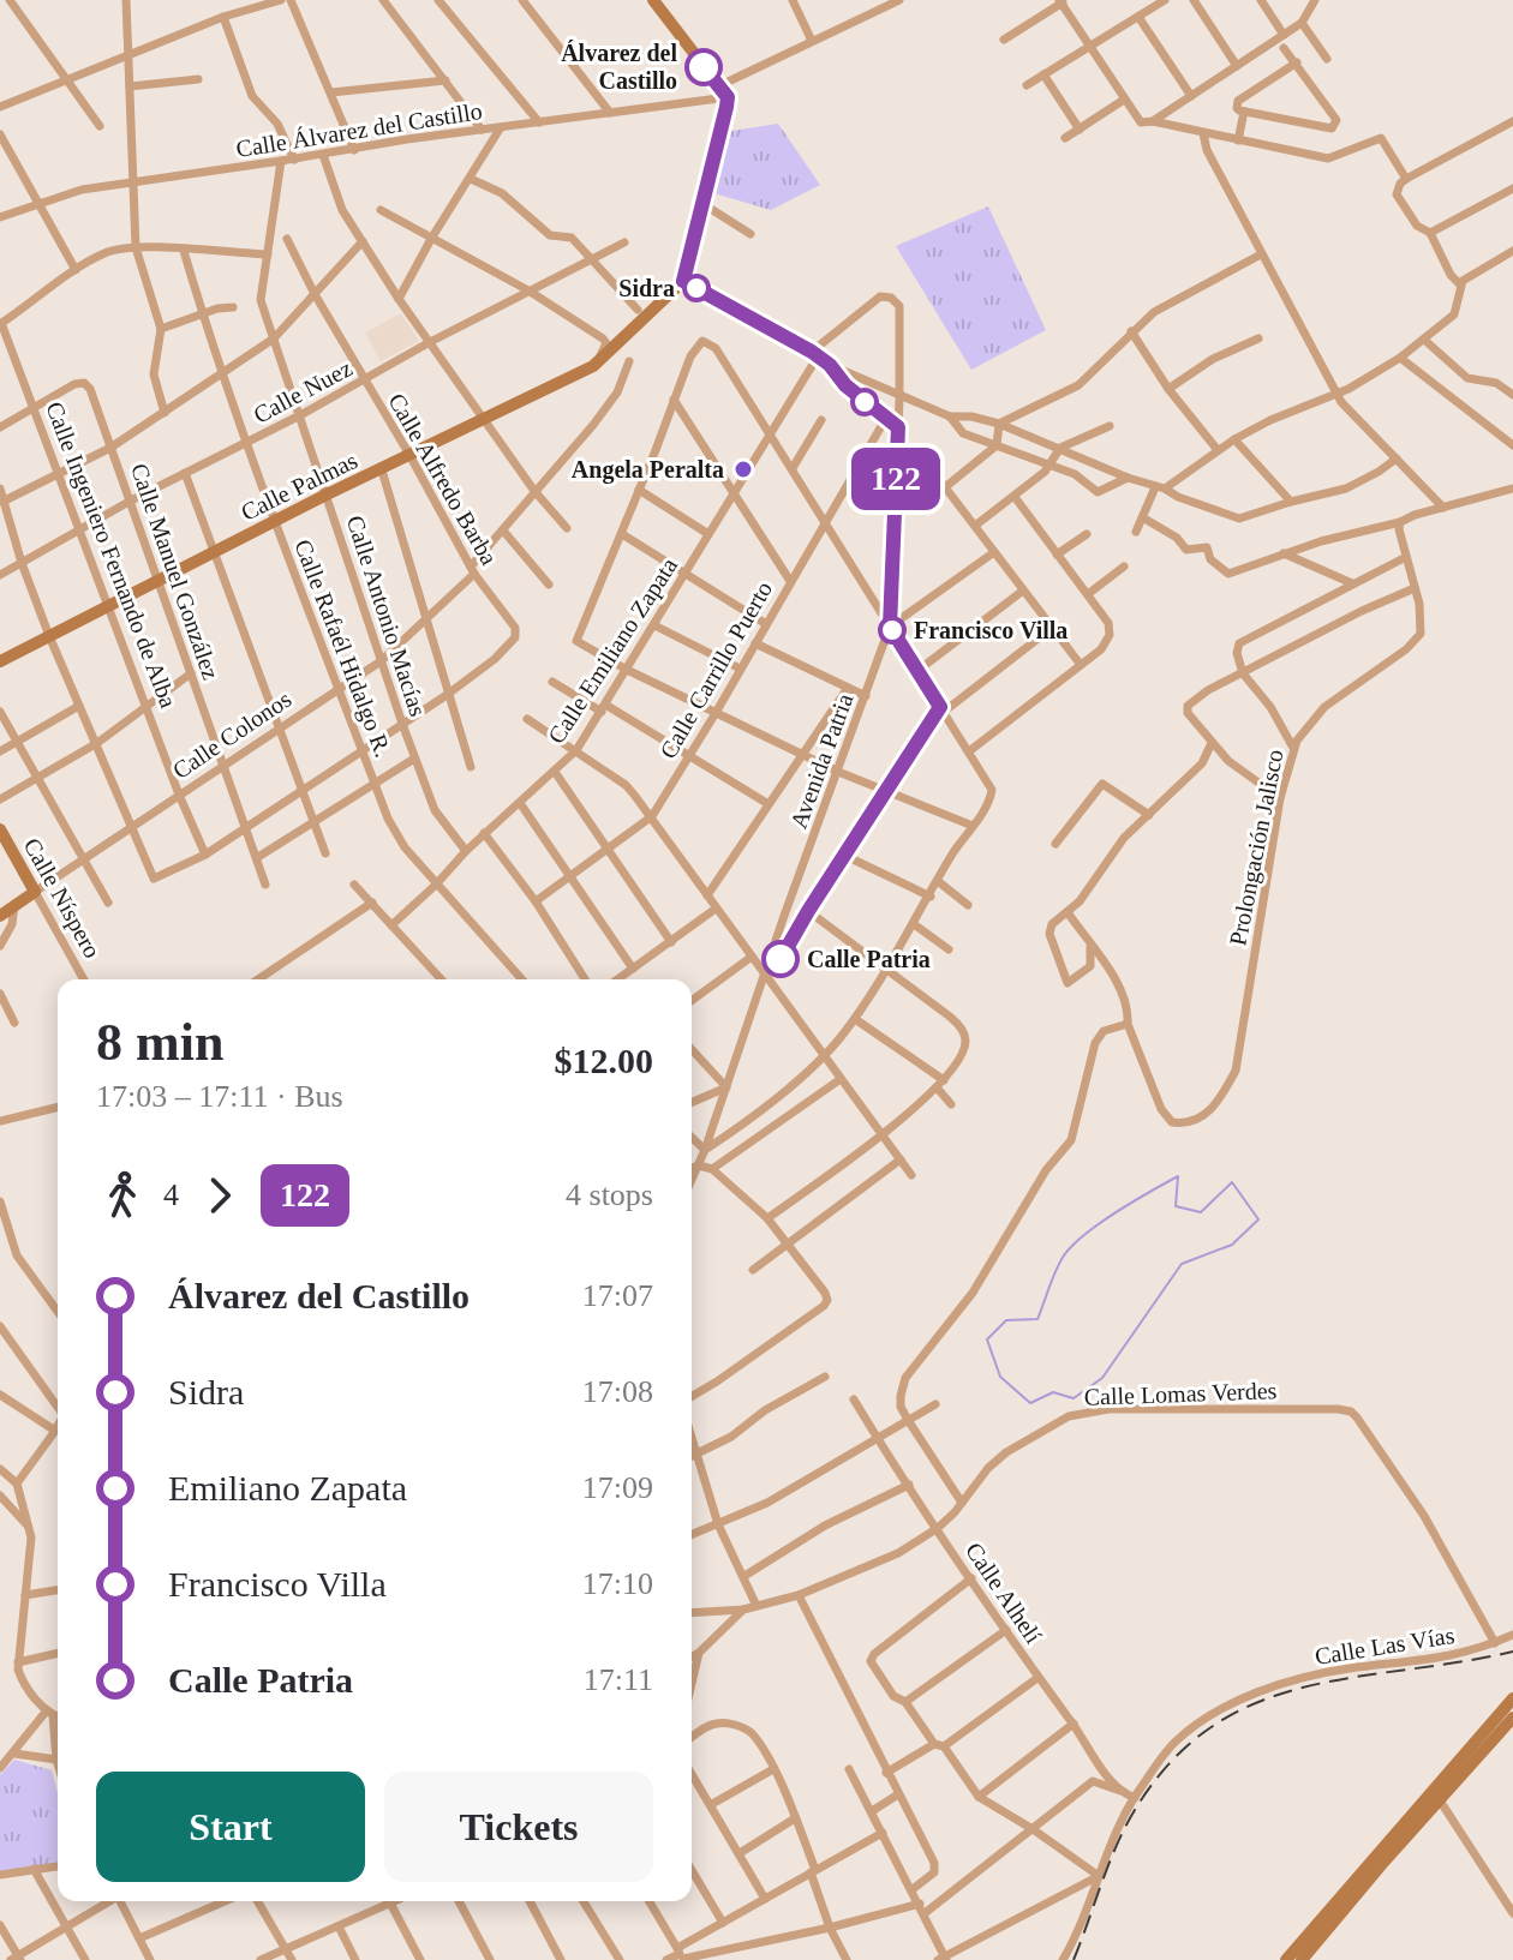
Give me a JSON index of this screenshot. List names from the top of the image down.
{
  "streets": {
    "street": [
      "Calle Álvarez del Castillo",
      "Calle Nuez",
      "Calle Alfredo Barba",
      "Calle Palmas",
      "Calle Ingeniero Fernando de Alba",
      "Calle Manuel González",
      "Calle Antonio Macías",
      "Calle Rafaél Hidalgo R.",
      "Calle Emiliano Zapata",
      "Calle Carrillo Puerto",
      "Calle Colonos",
      "Avenida Patria",
      "Prolongación Jalisco",
      "Calle Níspero",
      "Calle Lomas Verdes",
      "Calle Alhelí",
      "Calle Las Vías"
    ]
  },
  "crossings": [
    ["Calle Álvarez del Castillo", "Calle Antonio Macías"],
    ["Calle Nuez", "Calle Alfredo Barba"],
    ["Calle Nuez", "Calle Ingeniero Fernando de Alba"],
    ["Calle Nuez", "Calle Manuel González"],
    ["Calle Nuez", "Calle Antonio Macías"],
    ["Calle Nuez", "Calle Rafaél Hidalgo R."],
    ["Calle Alfredo Barba", "Calle Palmas"],
    ["Calle Alfredo Barba", "Calle Colonos"],
    ["Calle Palmas", "Calle Ingeniero Fernando de Alba"],
    ["Calle Palmas", "Calle Manuel González"],
    ["Calle Palmas", "Calle Antonio Macías"],
    ["Calle Palmas", "Calle Rafaél Hidalgo R."],
    ["Calle Ingeniero Fernando de Alba", "Calle Manuel González"],
    ["Calle Ingeniero Fernando de Alba", "Calle Colonos"],
    ["Calle Manuel González", "Calle Colonos"],
    ["Calle Antonio Macías", "Calle Emiliano Zapata"],
    ["Calle Antonio Macías", "Calle Colonos"],
    ["Calle Rafaél Hidalgo R.", "Calle Emiliano Zapata"],
    ["Calle Rafaél Hidalgo R.", "Calle Colonos"],
    ["Calle Emiliano Zapata", "Avenida Patria"],
    ["Calle Colonos", "Calle Níspero"],
    ["Calle Lomas Verdes", "Calle Alhelí"],
    ["Calle Lomas Verdes", "Calle Las Vías"],
    ["Calle Alhelí", "Calle Las Vías"]
  ],
  "places": [
    "Álvarez del Castillo",
    "Sidra",
    "Angela Peralta",
    "Francisco Villa",
    "Calle Patria"
  ],
  "lines": ["bus line 122"],
  "page": {
    "on_map": "122",
    "heading": ["8 min", "17:03 – 17:11 · Bus", "$12.00"],
    "legs": ["4", "122", "4 stops"],
    "list": [
      {
        "name": "Álvarez del Castillo",
        "value": "17:07"
      },
      {
        "name": "Sidra",
        "value": "17:08"
      },
      {
        "name": "Emiliano Zapata",
        "value": "17:09"
      },
      {
        "name": "Francisco Villa",
        "value": "17:10"
      },
      {
        "name": "Calle Patria",
        "value": "17:11"
      }
    ],
    "buttons": ["Start", "Tickets"]
  }
}
